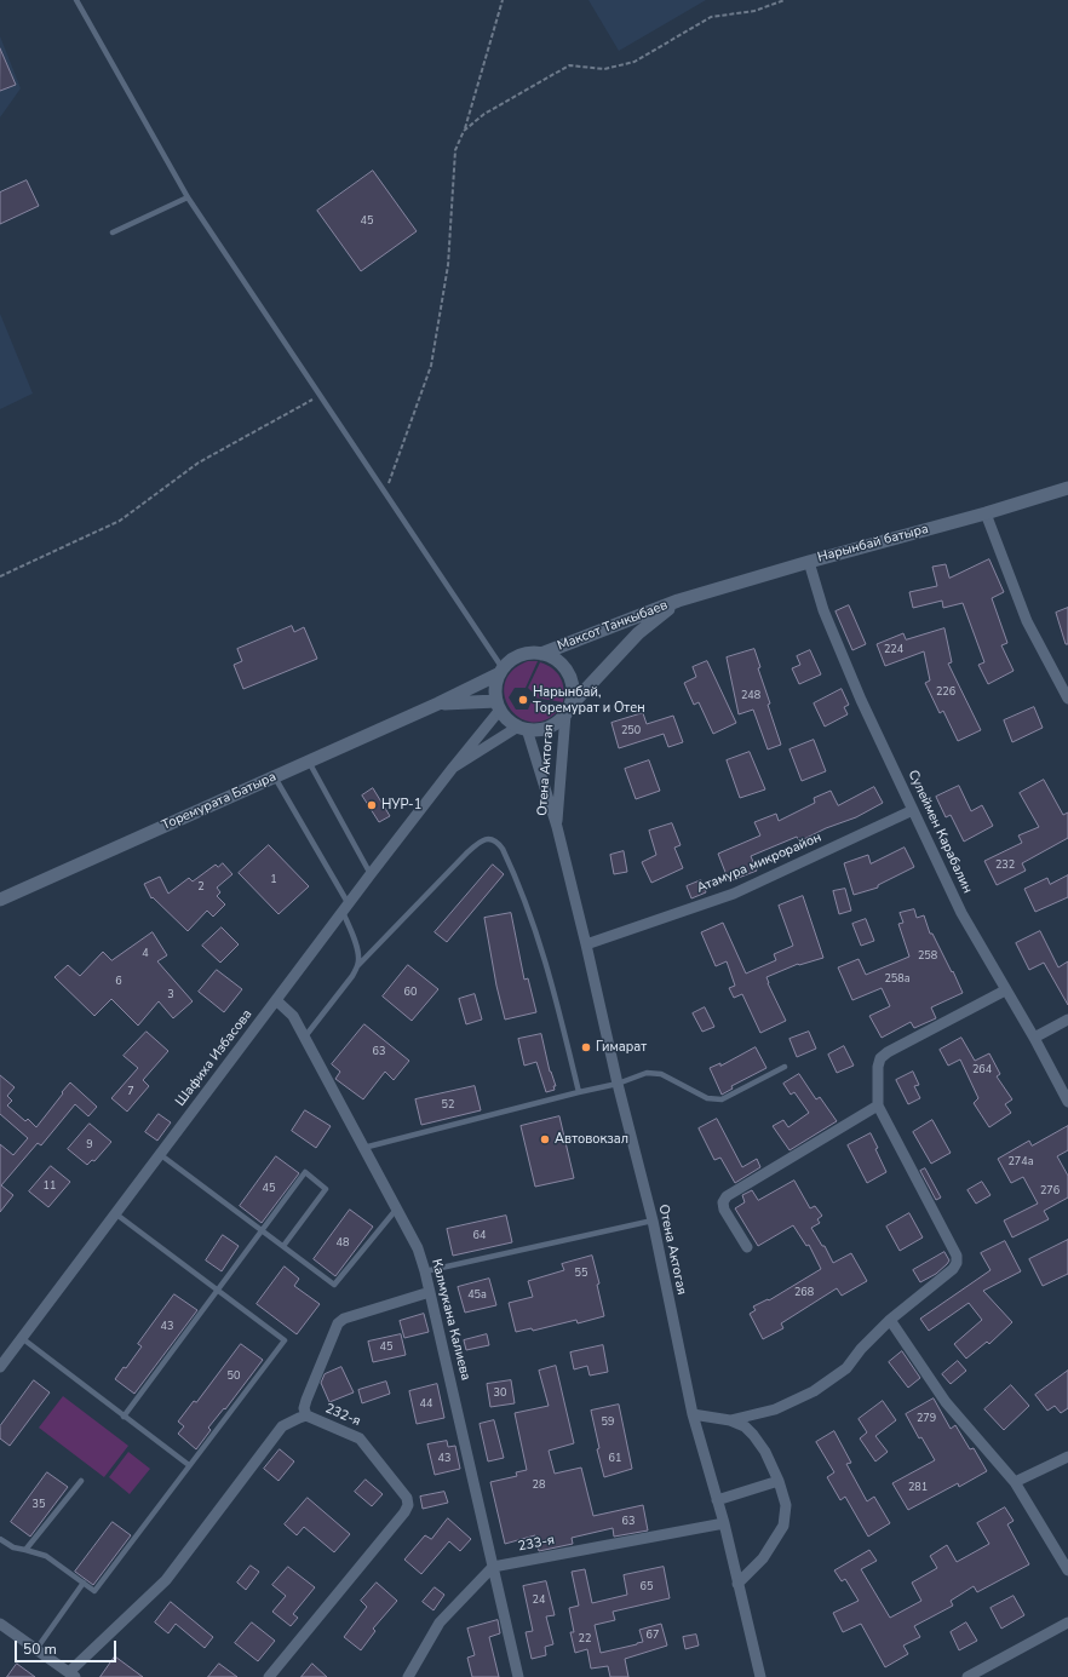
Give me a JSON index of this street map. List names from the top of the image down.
{
  "streets": {
    "street": [
      "Нарынбай батыра",
      "Максот Танкыбаев",
      "Отена Актогая",
      "Торемурата Батыра",
      "Сулеймен Карабалин",
      "Атамура микрорайон",
      "Шафиха Избасова",
      "Калмукана Калиева",
      "232-я",
      "233-я"
    ]
  },
  "crossings": [
    ["Нарынбай батыра", "Максот Танкыбаев"],
    ["Нарынбай батыра", "Сулеймен Карабалин"],
    ["Максот Танкыбаев", "Отена Актогая"],
    ["Максот Танкыбаев", "Торемурата Батыра"],
    ["Максот Танкыбаев", "Шафиха Избасова"],
    ["Отена Актогая", "Торемурата Батыра"],
    ["Отена Актогая", "Атамура микрорайон"],
    ["Отена Актогая", "Шафиха Избасова"],
    ["Отена Актогая", "233-я"],
    ["Торемурата Батыра", "Шафиха Избасова"],
    ["Сулеймен Карабалин", "Атамура микрорайон"],
    ["Шафиха Избасова", "Калмукана Калиева"],
    ["Калмукана Калиева", "233-я"]
  ],
  "places": [
    "Нарынбай, Торемурат и Отен",
    "НУР-1",
    "Гимарат",
    "Автовокзал"
  ],
  "house_numbers": [
    "45",
    "224",
    "226",
    "248",
    "250",
    "232",
    "1",
    "2",
    "4",
    "258",
    "258а",
    "6",
    "60",
    "3",
    "63",
    "264",
    "7",
    "52",
    "9",
    "274а",
    "11",
    "45",
    "276",
    "64",
    "48",
    "55",
    "268",
    "45а",
    "43",
    "45",
    "50",
    "30",
    "44",
    "279",
    "59",
    "43",
    "61",
    "28",
    "281",
    "35",
    "63",
    "65",
    "24",
    "67",
    "22"
  ],
  "scale_bar": "50 m"
}
